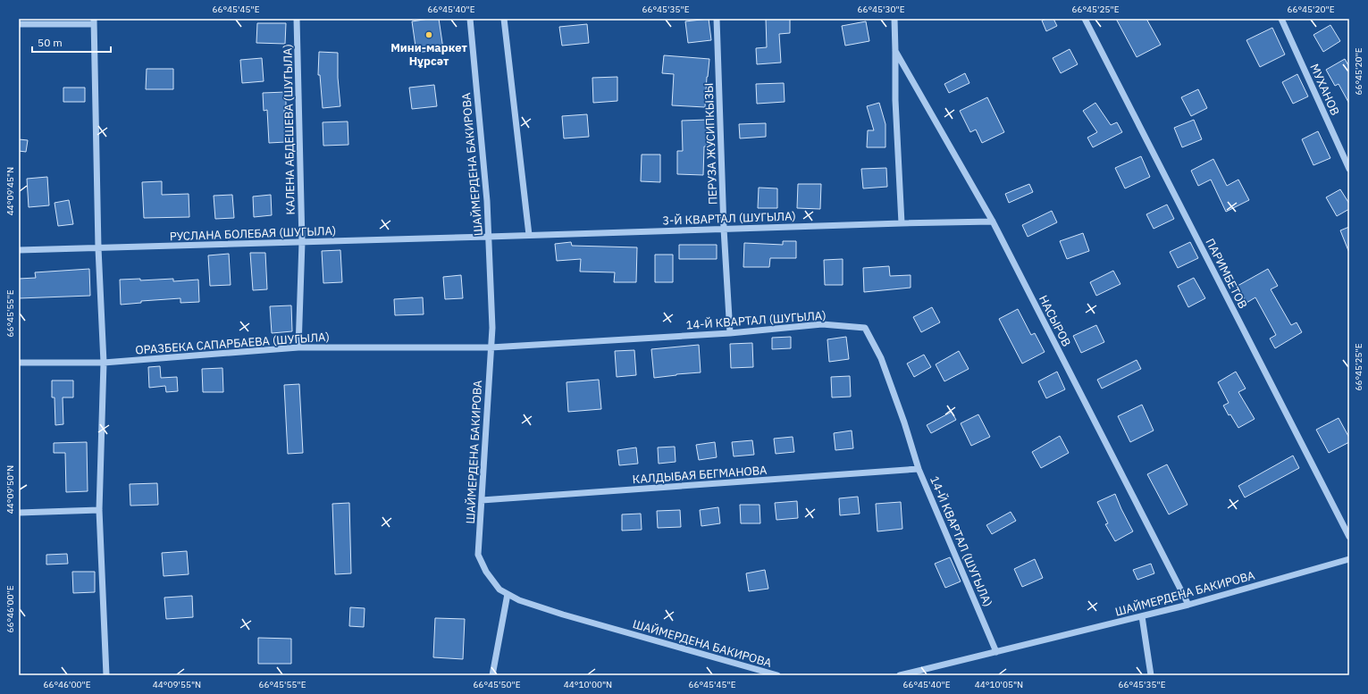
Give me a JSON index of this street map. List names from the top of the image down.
{
  "streets": {
    "street": [
      "МУХАНОВ",
      "КАЛЕНА АБДЕШЕВА (ШУГЫЛА)",
      "ПЕРУЗА ЖУСИПКЫЗЫ",
      "ШАЙМЕРДЕНА БАКИРОВА",
      "3-Й КВАРТАЛ (ШУГЫЛА)",
      "РУСЛАНА БОЛЕБАЯ (ШУГЫЛА)",
      "ПАРИМБЕТОВ",
      "14-Й КВАРТАЛ (ШУГЫЛА)",
      "НАСЫРОВ",
      "ОРАЗБЕКА САПАРБАЕВА (ШУГЫЛА)",
      "КАЛДЫБАЯ БЕГМАНОВА"
    ]
  },
  "crossings": [
    ["КАЛЕНА АБДЕШЕВА (ШУГЫЛА)", "РУСЛАНА БОЛЕБАЯ (ШУГЫЛА)"],
    ["КАЛЕНА АБДЕШЕВА (ШУГЫЛА)", "ОРАЗБЕКА САПАРБАЕВА (ШУГЫЛА)"],
    ["ПЕРУЗА ЖУСИПКЫЗЫ", "3-Й КВАРТАЛ (ШУГЫЛА)"],
    ["ПЕРУЗА ЖУСИПКЫЗЫ", "14-Й КВАРТАЛ (ШУГЫЛА)"],
    ["ШАЙМЕРДЕНА БАКИРОВА", "3-Й КВАРТАЛ (ШУГЫЛА)"],
    ["ШАЙМЕРДЕНА БАКИРОВА", "РУСЛАНА БОЛЕБАЯ (ШУГЫЛА)"],
    ["ШАЙМЕРДЕНА БАКИРОВА", "14-Й КВАРТАЛ (ШУГЫЛА)"],
    ["ШАЙМЕРДЕНА БАКИРОВА", "НАСЫРОВ"],
    ["ШАЙМЕРДЕНА БАКИРОВА", "ОРАЗБЕКА САПАРБАЕВА (ШУГЫЛА)"],
    ["ШАЙМЕРДЕНА БАКИРОВА", "КАЛДЫБАЯ БЕГМАНОВА"],
    ["3-Й КВАРТАЛ (ШУГЫЛА)", "РУСЛАНА БОЛЕБАЯ (ШУГЫЛА)"],
    ["3-Й КВАРТАЛ (ШУГЫЛА)", "НАСЫРОВ"],
    ["14-Й КВАРТАЛ (ШУГЫЛА)", "ОРАЗБЕКА САПАРБАЕВА (ШУГЫЛА)"],
    ["14-Й КВАРТАЛ (ШУГЫЛА)", "КАЛДЫБАЯ БЕГМАНОВА"]
  ],
  "places": ["Мини-маркет Нұрсәт"],
  "scale_bar": "50 m",
  "coordinates": [
    "66°45'45\"E",
    "66°45'40\"E",
    "66°45'35\"E",
    "66°45'30\"E",
    "66°45'25\"E",
    "66°45'20\"E",
    "44°09'45\"N",
    "66°45'55\"E",
    "44°09'50\"N",
    "66°46'00\"E",
    "44°09'55\"N",
    "66°45'50\"E",
    "44°10'00\"N",
    "44°10'05\"N"
  ]
}
